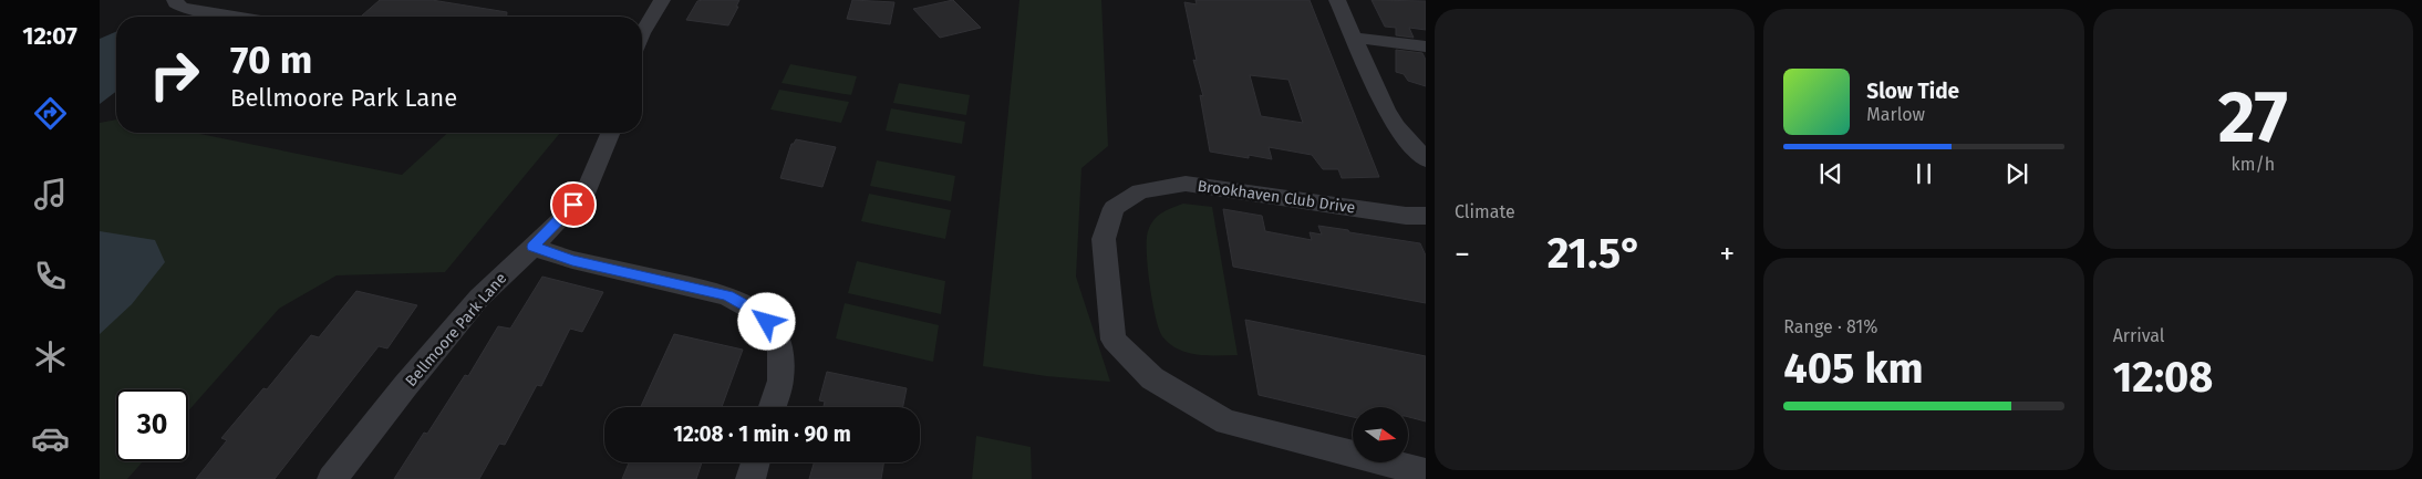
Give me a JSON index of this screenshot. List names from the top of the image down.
{
  "streets": {
    "street": ["Brookhaven Club Drive", "Bellmoore Park Lane"]
  },
  "north": "right",
  "page": {
    "tabs": "12:07",
    "tile": [
      "Climate",
      ["27", "km/h"],
      ["Range · 81%", "405 km"],
      ["Arrival", "12:08"]
    ],
    "turn": ["70 m", "Bellmoore Park Lane"],
    "song": ["Slow Tide", "Marlow"],
    "heat": ["−", "21.5°", "+"],
    "limit": "30",
    "trip": "12:08 · 1 min · 90 m"
  }
}
